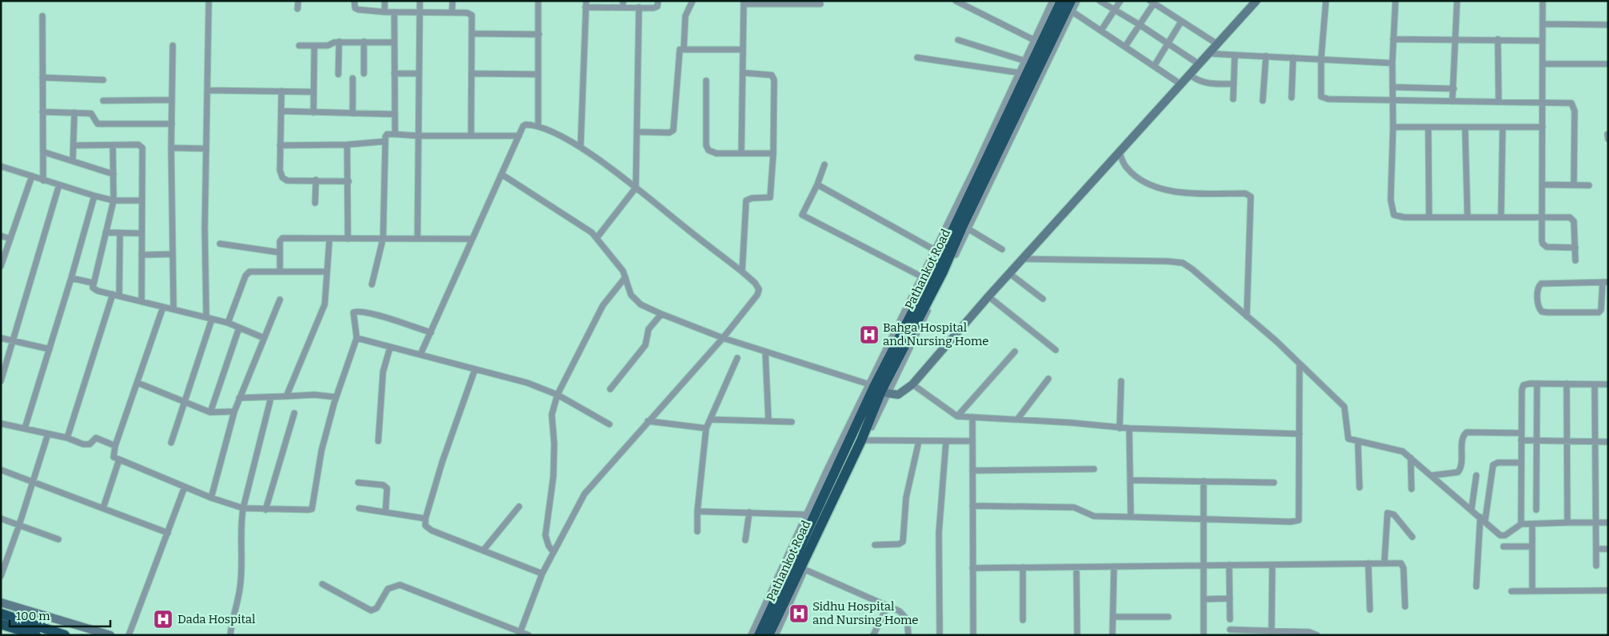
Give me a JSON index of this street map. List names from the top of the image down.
{
  "streets": {
    "highway": ["Pathankot Road"]
  },
  "places": {
    "hospital": ["Bahga Hospital and Nursing Home", "Sidhu Hospital and Nursing Home", "Dada Hospital"]
  },
  "scale_bar": "100 m"
}
